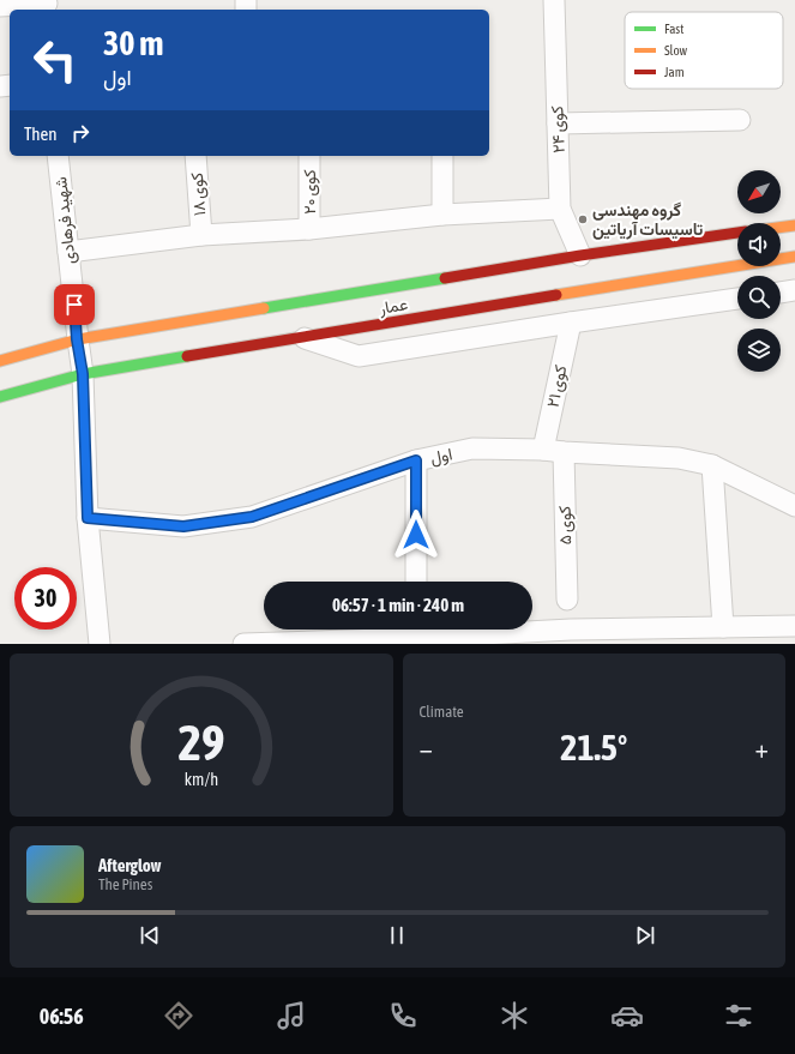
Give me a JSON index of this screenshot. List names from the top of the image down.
{
  "streets": {
    "street": [
      "کوی ۲۴",
      "کوی ۲۰",
      "کوی ۱۸",
      "شهید فرهادی",
      "عمار",
      "کوی ۲۱",
      "اول",
      "کوی ۵"
    ]
  },
  "crossings": [
    ["کوی ۲۴", "عمار"],
    ["شهید فرهادی", "عمار"],
    ["شهید فرهادی", "اول"],
    ["کوی ۲۱", "اول"],
    ["اول", "کوی ۵"]
  ],
  "places": ["گروه مهندسی تاسیسات آریاتین"],
  "legend": ["Fast", "Slow", "Jam"],
  "north": "bottom left",
  "page": {
    "turn": ["30 m", "اول"],
    "then": "Then",
    "limit": "30",
    "trip": "06:57 · 1 min · 240 m",
    "tile": "Climate",
    "heat": ["−", "21.5°", "+"],
    "song": ["Afterglow", "The Pines"],
    "tabs": "06:56",
    "gauge": ["29", "km/h"]
  }
}
